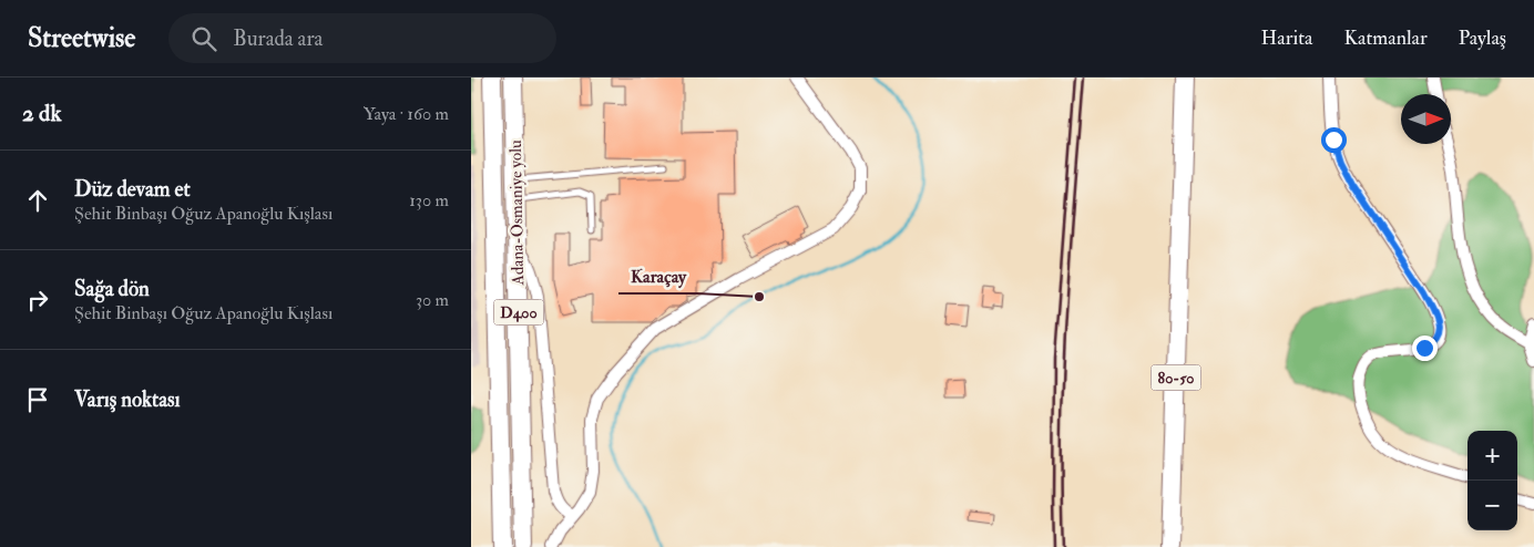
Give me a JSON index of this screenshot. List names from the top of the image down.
{
  "streets": {
    "highway": ["Adana-Osmaniye yolu", "D400", "80-50"]
  },
  "places": ["Karaçay"],
  "north": "right",
  "page": {
    "header": "Streetwise",
    "search": "Burada ara",
    "nav": ["Harita", "Katmanlar", "Paylaş"],
    "heading": ["2 dk", "Yaya · 160 m"],
    "list": [
      ["Düz devam et", "Şehit Binbaşı Oğuz Apanoğlu Kışlası", "130 m"],
      ["Sağa dön", "Şehit Binbaşı Oğuz Apanoğlu Kışlası", "30 m"],
      "Varış noktası"
    ],
    "map_buttons": ["+", "−"]
  }
}
